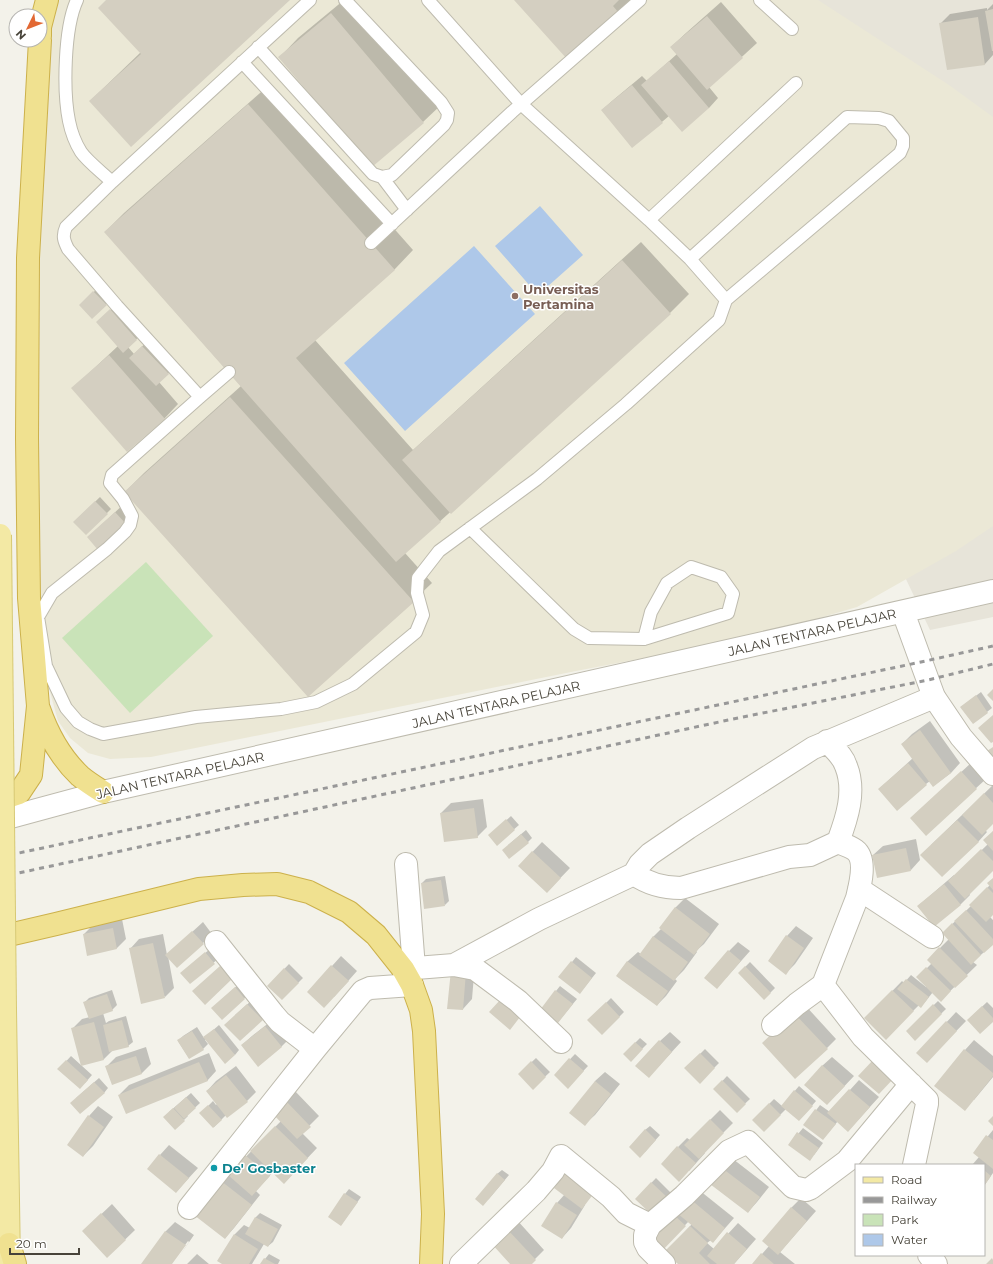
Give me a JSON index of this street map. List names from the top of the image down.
{
  "streets": {
    "street": ["JALAN TENTARA PELAJAR"]
  },
  "places": ["Universitas Pertamina", "De' Gosbaster"],
  "legend": [
    "Road",
    "Railway",
    "Park",
    "Water"
  ],
  "scale_bar": "20 m",
  "north": "bottom left"
}
